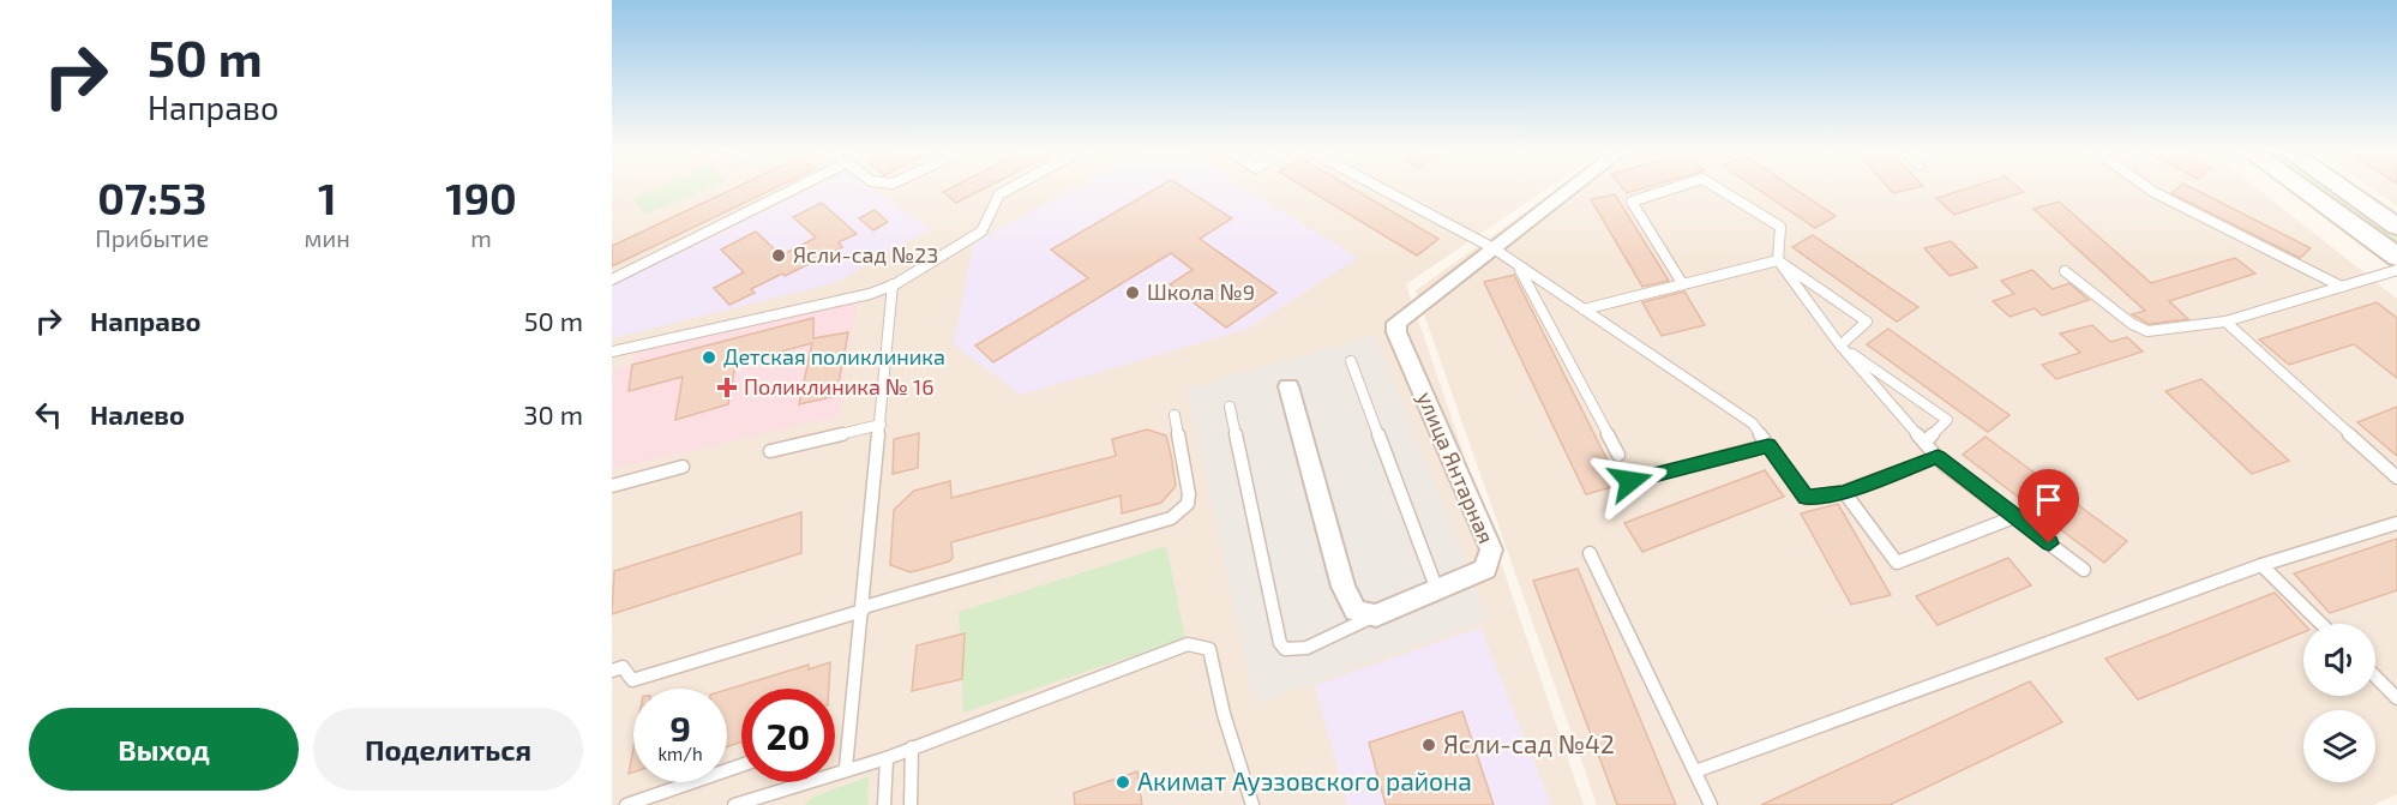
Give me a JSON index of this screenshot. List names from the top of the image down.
{
  "streets": {
    "street": ["улица Янтарная"]
  },
  "places": {
    "other": [
      "Ясли-сад №23",
      "Школа №9",
      "Детская поликлиника",
      "Ясли-сад №42",
      "Акимат Ауэзовского района"
    ],
    "health": ["Поликлиника № 16"]
  },
  "page": {
    "turn": ["50 m", "Направо"],
    "eta": [
      "07:53",
      "Прибытие",
      "1",
      "мин",
      "190",
      "m"
    ],
    "list": [
      {
        "name": "Направо",
        "value": "50 m"
      },
      {
        "name": "Налево",
        "value": "30 m"
      }
    ],
    "speed": "9 km/h",
    "limit": "20",
    "buttons": ["Выход", "Поделиться"]
  }
}
